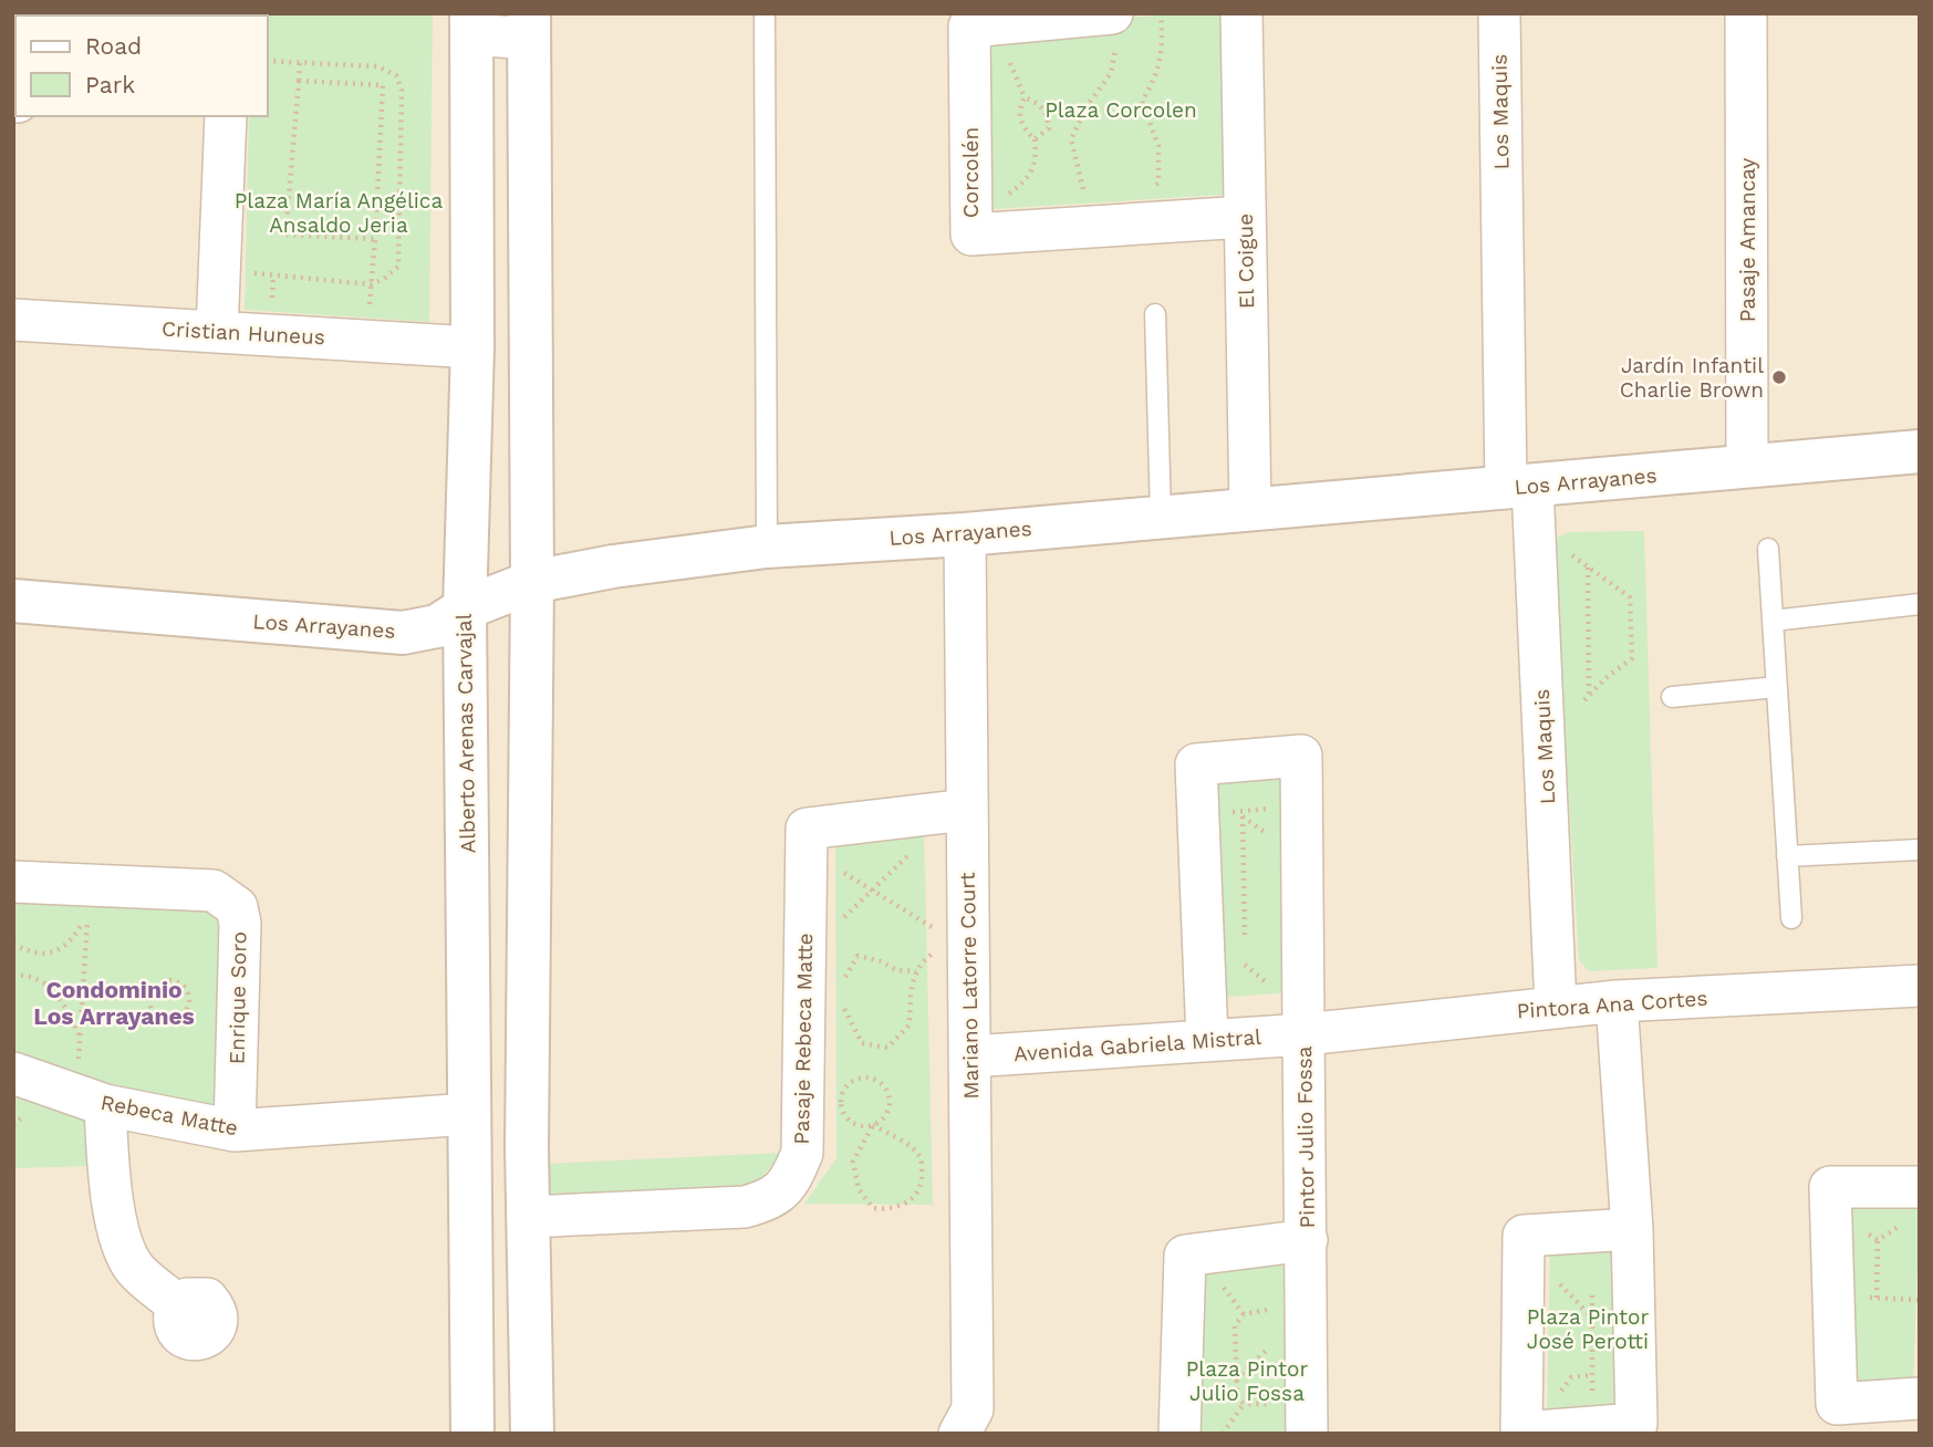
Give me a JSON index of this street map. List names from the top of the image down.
{
  "streets": {
    "street": [
      "Los Maquis",
      "Corcolén",
      "Pasaje Amancay",
      "El Coigue",
      "Cristian Huneus",
      "Los Arrayanes",
      "Alberto Arenas Carvajal",
      "Mariano Latorre Court",
      "Enrique Soro",
      "Pintora Ana Cortes",
      "Pasaje Rebeca Matte",
      "Avenida Gabriela Mistral",
      "Rebeca Matte",
      "Pintor Julio Fossa"
    ]
  },
  "crossings": [
    ["Los Maquis", "Los Arrayanes"],
    ["Los Maquis", "Pintora Ana Cortes"],
    ["Corcolén", "El Coigue"],
    ["Pasaje Amancay", "Los Arrayanes"],
    ["El Coigue", "Los Arrayanes"],
    ["Cristian Huneus", "Alberto Arenas Carvajal"],
    ["Los Arrayanes", "Alberto Arenas Carvajal"],
    ["Los Arrayanes", "Mariano Latorre Court"],
    ["Alberto Arenas Carvajal", "Pasaje Rebeca Matte"],
    ["Alberto Arenas Carvajal", "Rebeca Matte"],
    ["Mariano Latorre Court", "Avenida Gabriela Mistral"],
    ["Enrique Soro", "Rebeca Matte"],
    ["Pintora Ana Cortes", "Avenida Gabriela Mistral"],
    ["Pintora Ana Cortes", "Pintor Julio Fossa"],
    ["Avenida Gabriela Mistral", "Pintor Julio Fossa"]
  ],
  "districts": ["Condominio Los Arrayanes"],
  "parks": [
    "Plaza Corcolen",
    "Plaza María Angélica Ansaldo Jeria",
    "Plaza Pintor José Perotti",
    "Plaza Pintor Julio Fossa"
  ],
  "places": ["Jardín Infantil Charlie Brown"],
  "legend": ["Road", "Park"]
}
